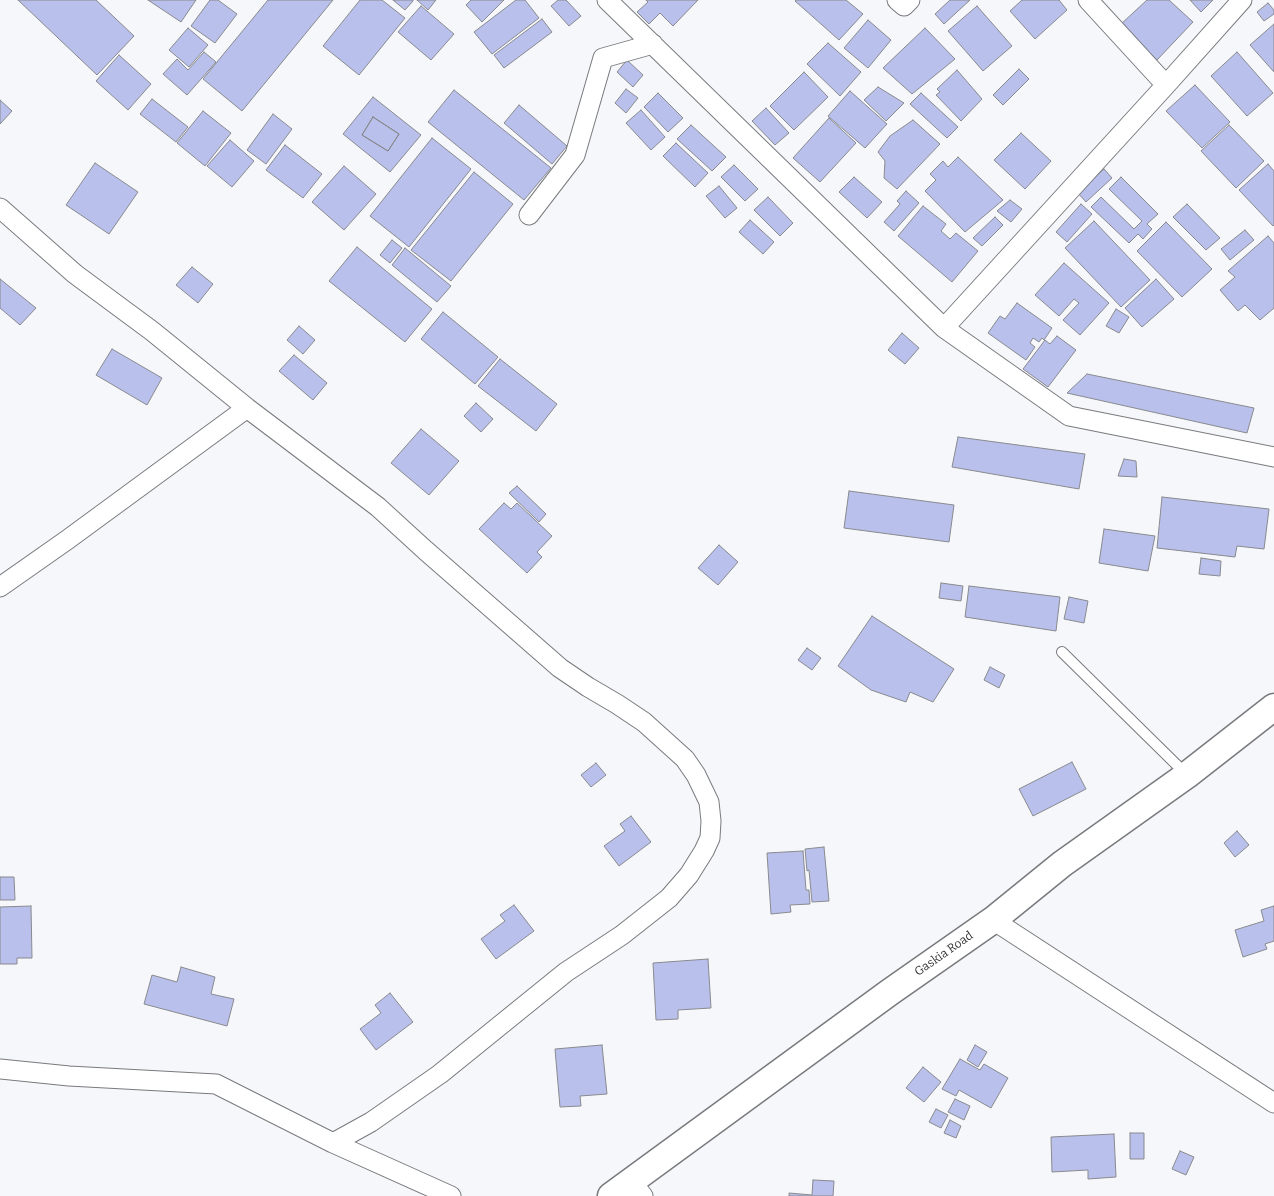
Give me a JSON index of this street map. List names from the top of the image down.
{
  "streets": {
    "main road": ["Gaskia Road"]
  }
}
